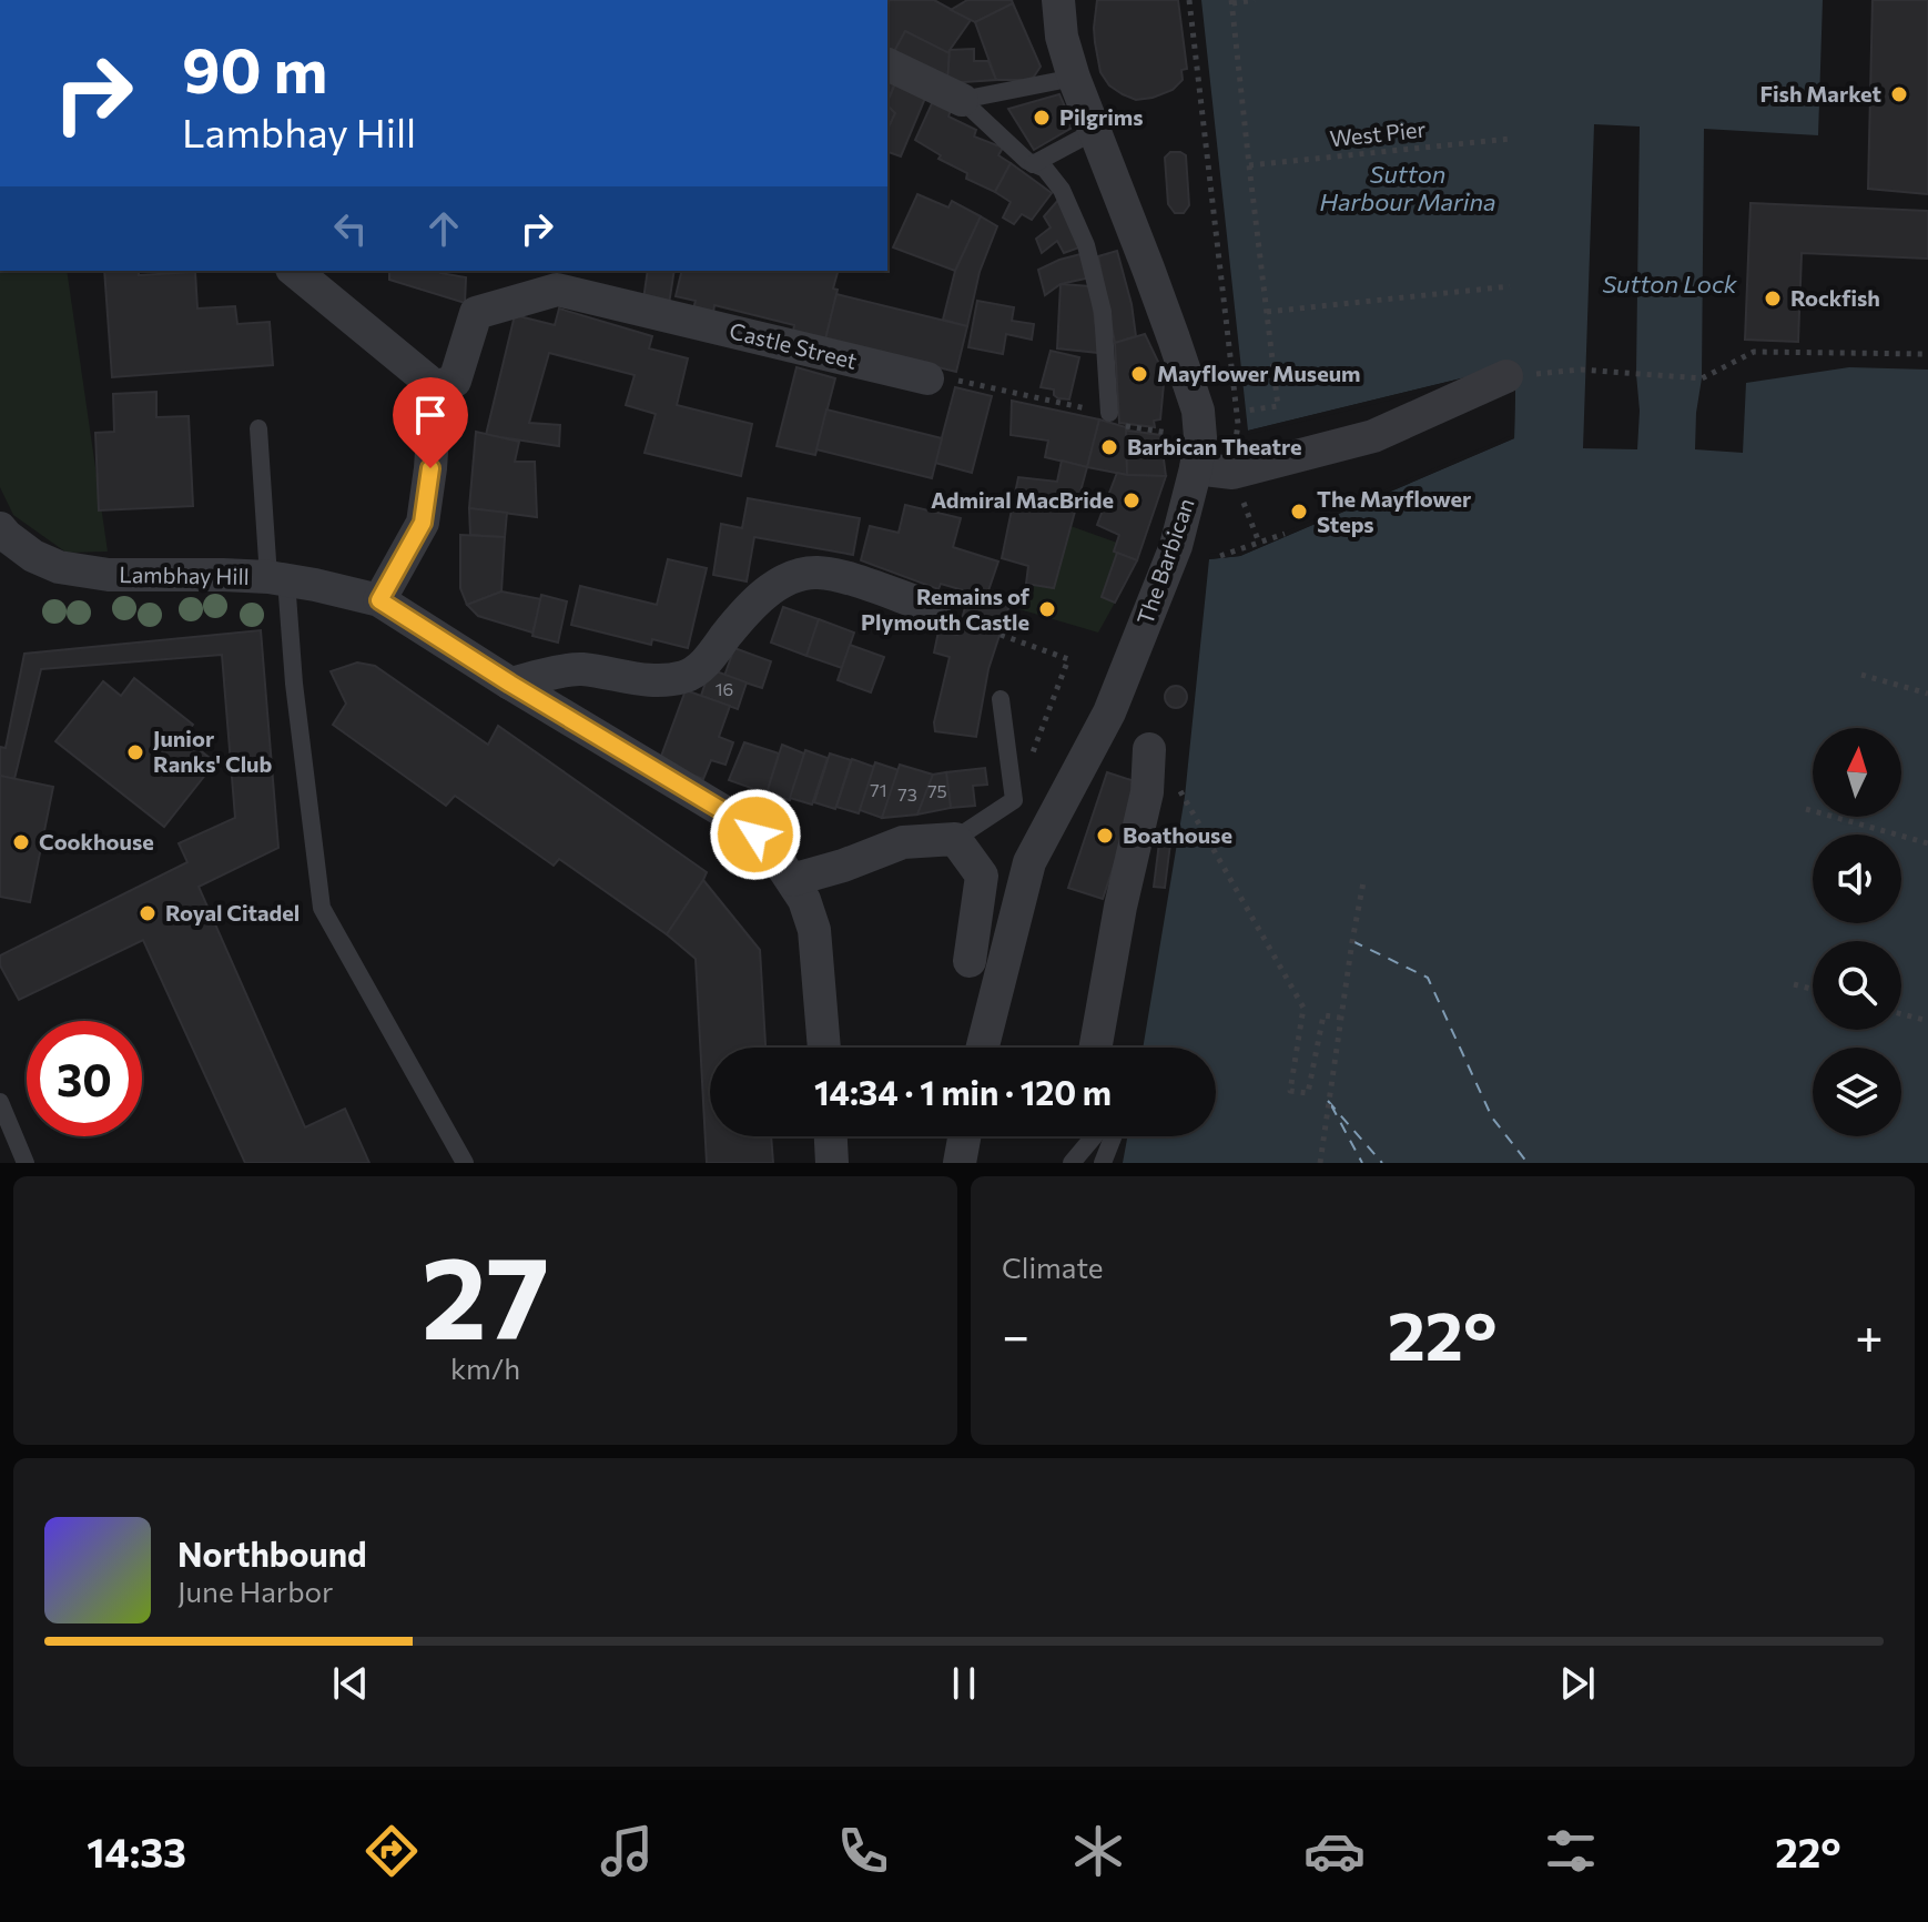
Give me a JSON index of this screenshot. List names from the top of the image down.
{
  "streets": {
    "street": ["Castle Street", "The Barbican", "Lambhay Hill"],
    "path": ["West Pier"]
  },
  "water": ["Sutton Harbour Marina", "Sutton Lock"],
  "places": [
    "Fish Market",
    "Pilgrims",
    "Rockfish",
    "Mayflower Museum",
    "Barbican Theatre",
    "Admiral MacBride",
    "The Mayflower Steps",
    "Remains of Plymouth Castle",
    "Junior Ranks' Club",
    "Boathouse",
    "Cookhouse",
    "Royal Citadel"
  ],
  "house_numbers": [
    "16",
    "71",
    "75",
    "73"
  ],
  "north": "top",
  "page": {
    "turn": ["90 m", "Lambhay Hill"],
    "limit": "30",
    "trip": "14:34 · 1 min · 120 m",
    "tile": [
      ["27", "km/h"],
      "Climate"
    ],
    "heat": ["−", "22°", "+"],
    "song": ["Northbound", "June Harbor"],
    "tabs": ["14:33", "22°"]
  }
}
